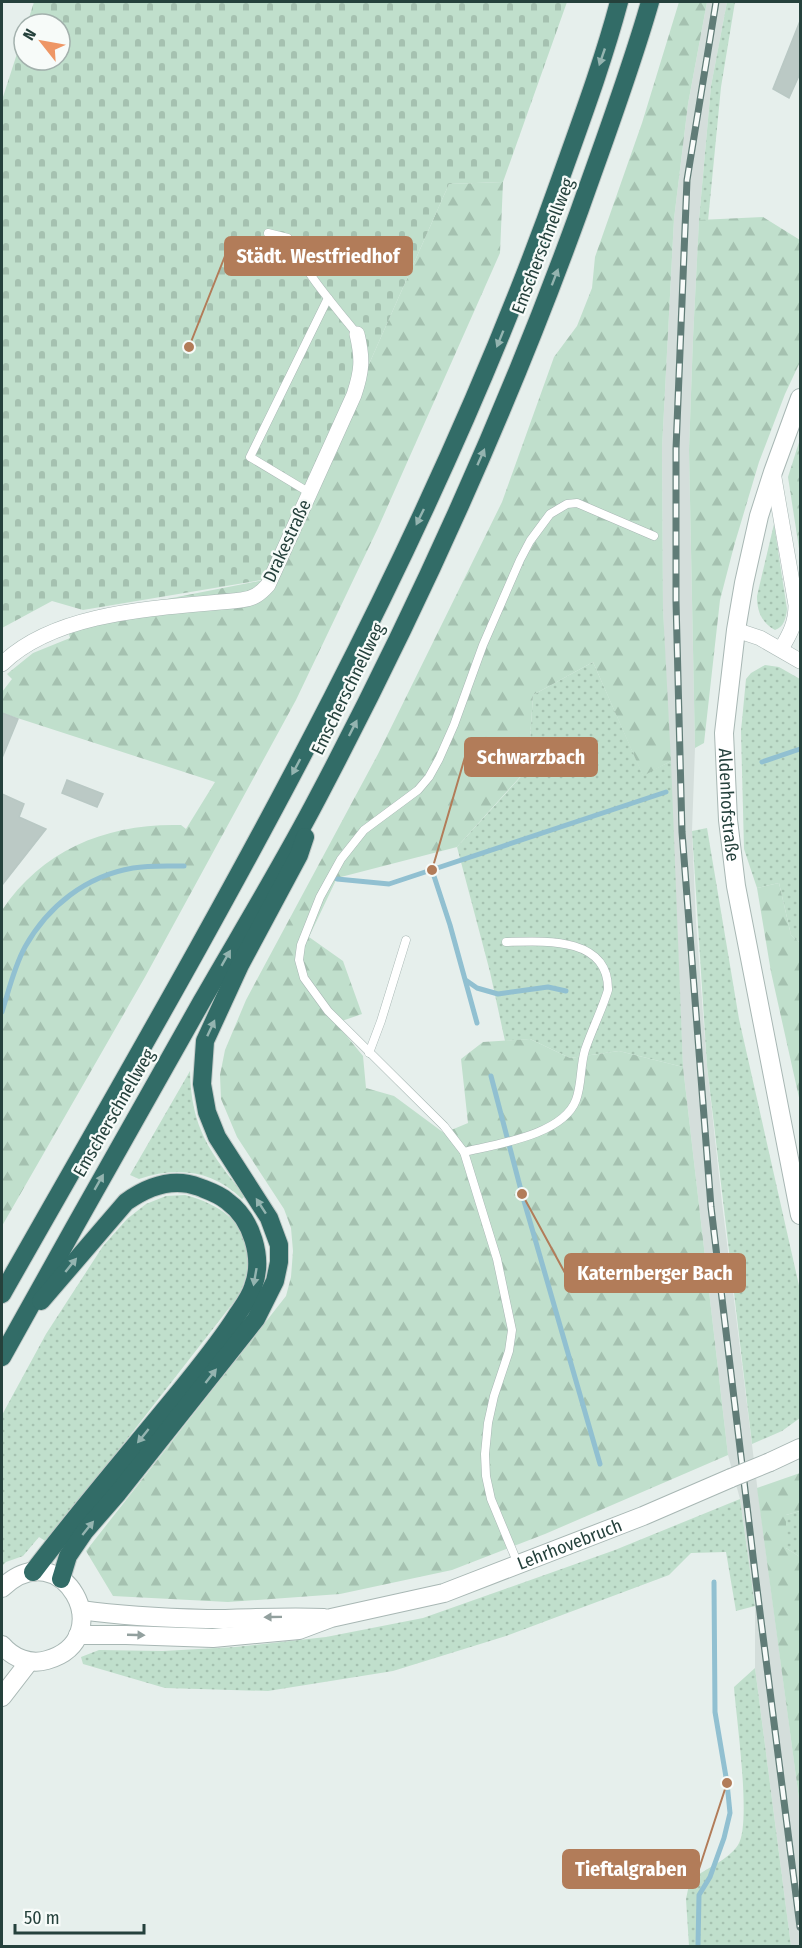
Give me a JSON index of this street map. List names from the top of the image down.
{
  "streets": {
    "highway": ["Emscherschnellweg"],
    "street": ["Drakestraße", "Aldenhofstraße", "Lehrhovebruch"]
  },
  "places": [
    "Städt. Westfriedhof",
    "Schwarzbach",
    "Katernberger Bach",
    "Tieftalgraben"
  ],
  "scale_bar": "50 m",
  "north": "top left"
}
